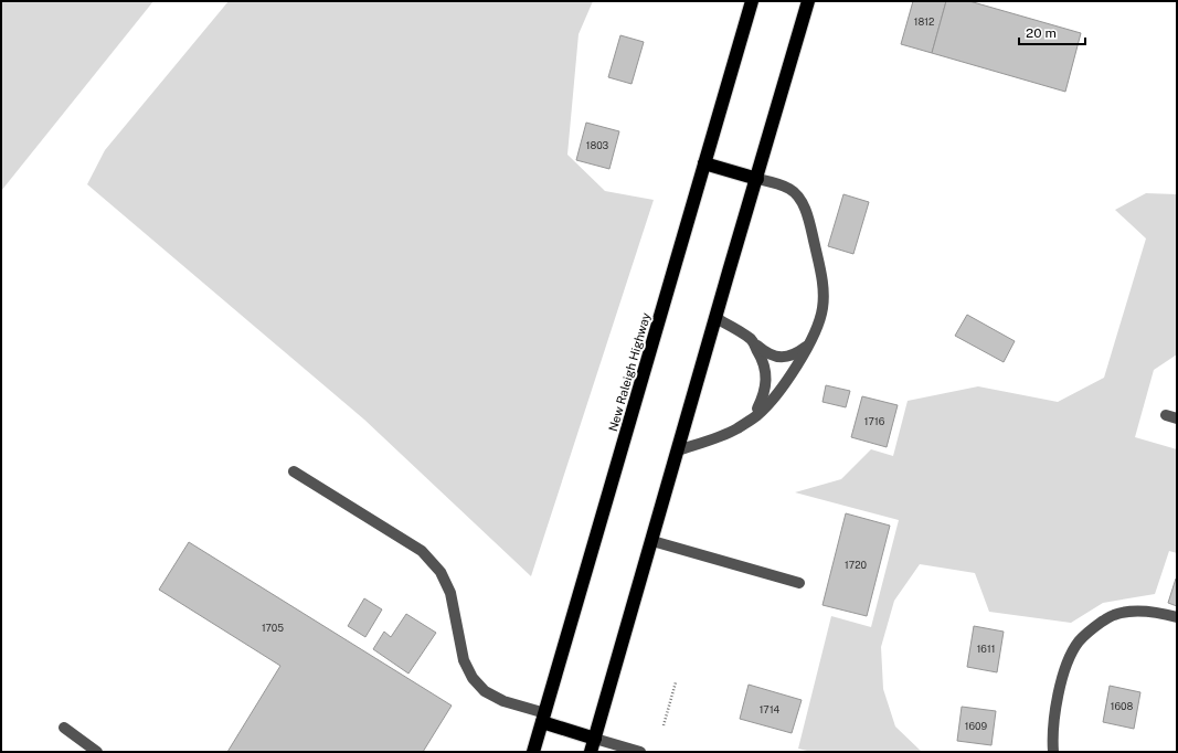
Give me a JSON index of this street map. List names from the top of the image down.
{
  "streets": {
    "highway": ["New Raleigh Highway"]
  },
  "house_numbers": [
    "1812",
    "1803",
    "1716",
    "1720",
    "1705",
    "1611",
    "1608",
    "1714",
    "1609"
  ],
  "scale_bar": "20 m"
}
